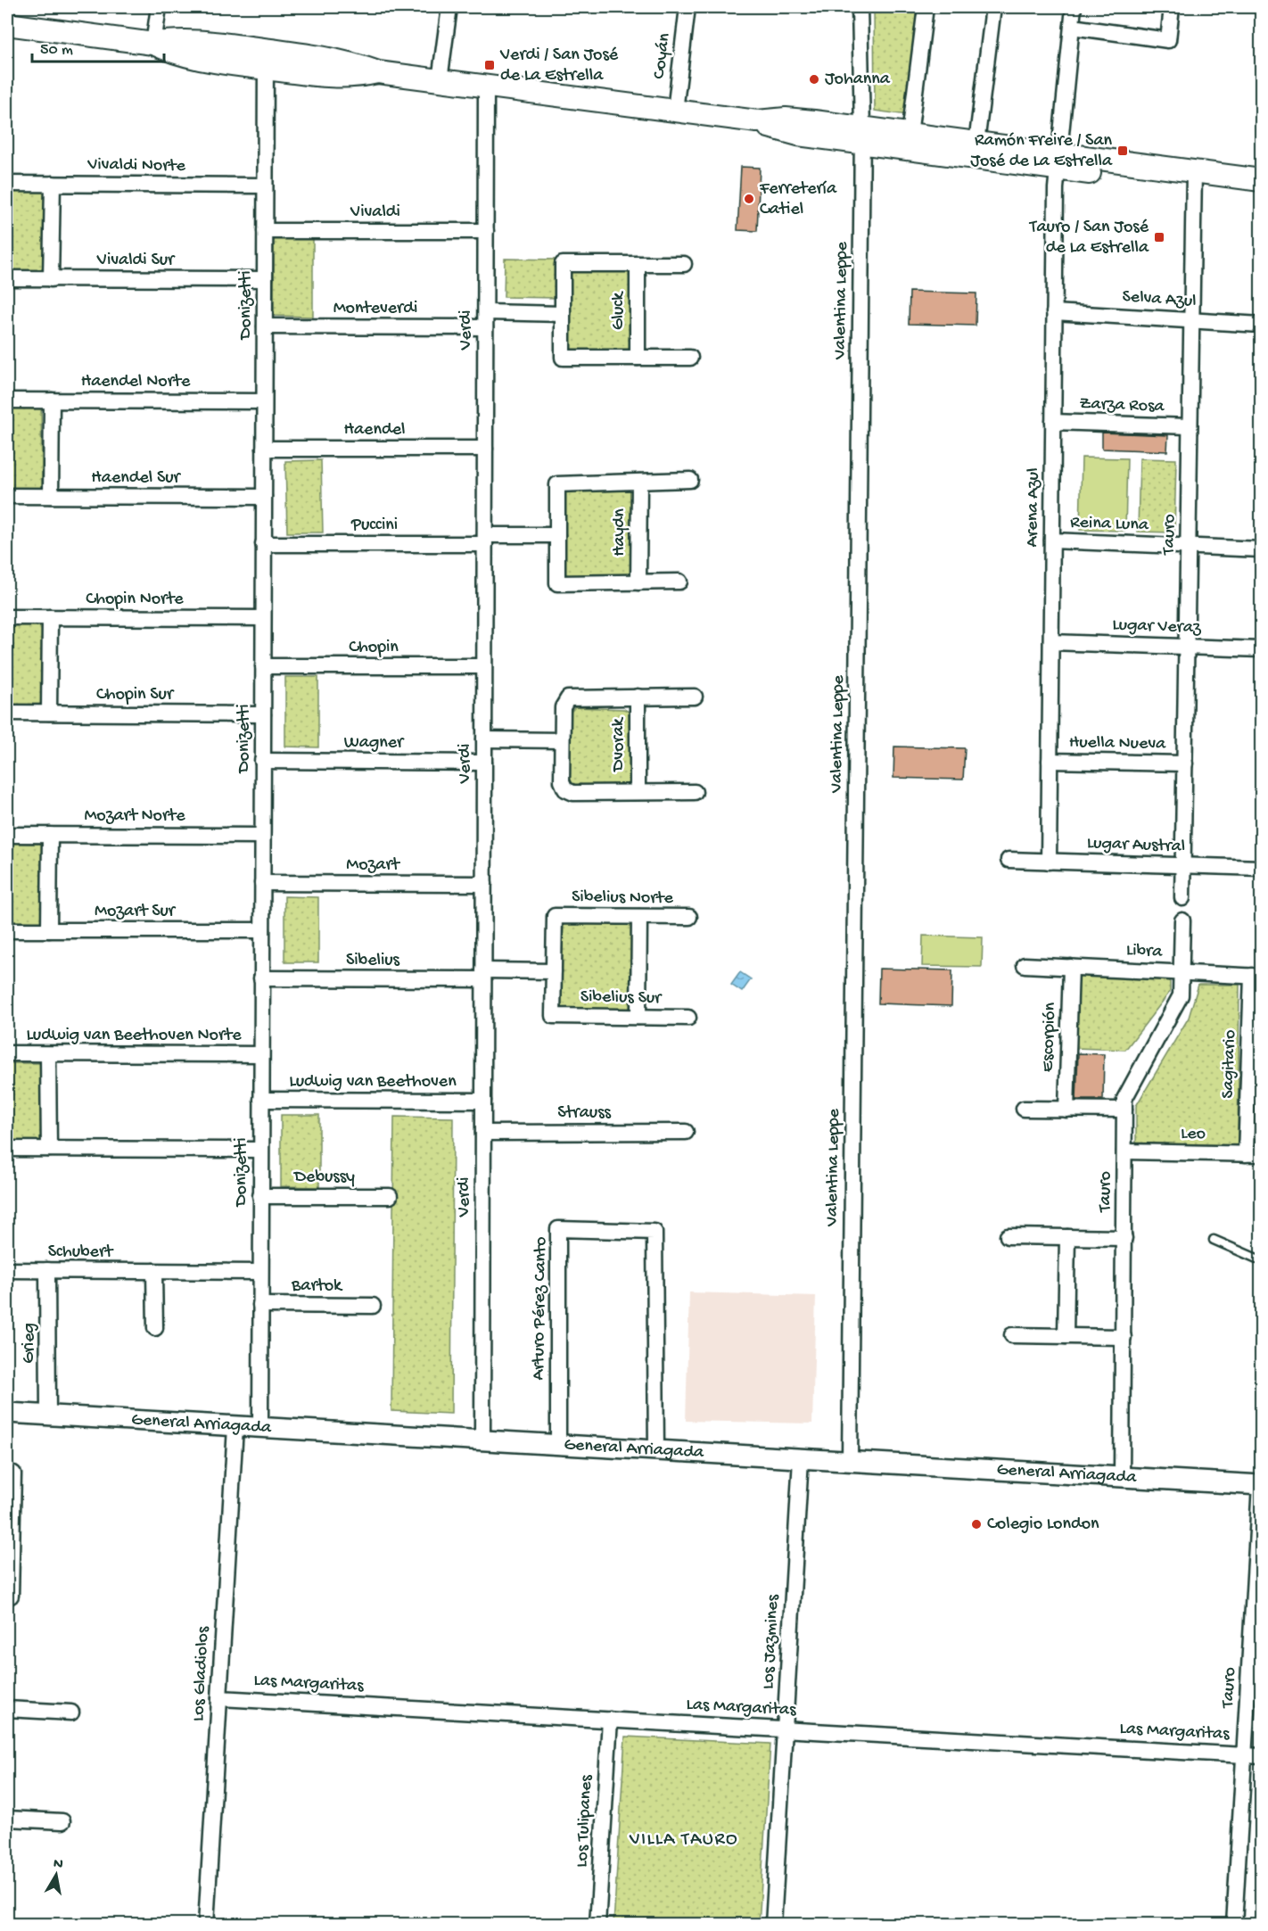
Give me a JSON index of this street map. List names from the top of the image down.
{
  "streets": {
    "street": [
      "Coyán",
      "Vivaldi Norte",
      "Vivaldi",
      "Vivaldi Sur",
      "Selva Azul",
      "Valentina Leppe",
      "Donizetti",
      "Monteverdi",
      "Gluck",
      "Verdi",
      "Haendel Norte",
      "Zarza Rosa",
      "Haendel",
      "Haendel Sur",
      "Arena Azul",
      "Reina Luna",
      "Puccini",
      "Haydn",
      "Tauro",
      "Chopin Norte",
      "Lugar Veraz",
      "Chopin",
      "Chopin Sur",
      "Wagner",
      "Huella Nueva",
      "Dvorak",
      "Mozart Norte",
      "Lugar Austral",
      "Mozart",
      "Sibelius Norte",
      "Mozart Sur",
      "Libra",
      "Sibelius",
      "Sibelius Sur",
      "Ludwig van Beethoven Norte",
      "Escorpión",
      "Sagitario",
      "Ludwig van Beethoven",
      "Strauss",
      "Leo",
      "Debussy",
      "Schubert",
      "Bartok",
      "Arturo Pérez Canto",
      "Grieg",
      "General Arriagada",
      "Los Jazmines",
      "Los Gladiolos",
      "Las Margaritas",
      "Los Tulipanes"
    ]
  },
  "crossings": [
    ["Vivaldi Norte", "Donizetti"],
    ["Vivaldi", "Donizetti"],
    ["Vivaldi", "Verdi"],
    ["Vivaldi Sur", "Donizetti"],
    ["Selva Azul", "Arena Azul"],
    ["Selva Azul", "Tauro"],
    ["Valentina Leppe", "General Arriagada"],
    ["Donizetti", "Monteverdi"],
    ["Donizetti", "Haendel Norte"],
    ["Donizetti", "Haendel"],
    ["Donizetti", "Haendel Sur"],
    ["Donizetti", "Puccini"],
    ["Donizetti", "Chopin Norte"],
    ["Donizetti", "Chopin"],
    ["Donizetti", "Chopin Sur"],
    ["Donizetti", "Wagner"],
    ["Donizetti", "Mozart Norte"],
    ["Donizetti", "Mozart"],
    ["Donizetti", "Mozart Sur"],
    ["Donizetti", "Sibelius"],
    ["Donizetti", "Ludwig van Beethoven Norte"],
    ["Donizetti", "Ludwig van Beethoven"],
    ["Donizetti", "Debussy"],
    ["Donizetti", "Schubert"],
    ["Donizetti", "Bartok"],
    ["Donizetti", "General Arriagada"],
    ["Monteverdi", "Verdi"],
    ["Verdi", "Haendel"],
    ["Verdi", "Puccini"],
    ["Verdi", "Chopin"],
    ["Verdi", "Wagner"],
    ["Verdi", "Mozart"],
    ["Verdi", "Sibelius"],
    ["Verdi", "Ludwig van Beethoven"],
    ["Verdi", "Strauss"],
    ["Verdi", "General Arriagada"],
    ["Zarza Rosa", "Arena Azul"],
    ["Zarza Rosa", "Tauro"],
    ["Arena Azul", "Reina Luna"],
    ["Arena Azul", "Lugar Veraz"],
    ["Arena Azul", "Huella Nueva"],
    ["Arena Azul", "Lugar Austral"],
    ["Reina Luna", "Tauro"],
    ["Tauro", "Lugar Veraz"],
    ["Tauro", "Huella Nueva"],
    ["Tauro", "Lugar Austral"],
    ["Tauro", "Libra"],
    ["Tauro", "Leo"],
    ["Tauro", "General Arriagada"],
    ["Tauro", "Las Margaritas"],
    ["Sibelius Norte", "Sibelius"],
    ["Sibelius Norte", "Sibelius Sur"],
    ["Libra", "Escorpión"],
    ["Libra", "Sagitario"],
    ["Sibelius", "Sibelius Sur"],
    ["Sagitario", "Leo"],
    ["Schubert", "Grieg"],
    ["Arturo Pérez Canto", "General Arriagada"],
    ["Grieg", "General Arriagada"],
    ["General Arriagada", "Los Jazmines"],
    ["General Arriagada", "Los Gladiolos"],
    ["Los Jazmines", "Las Margaritas"],
    ["Los Gladiolos", "Las Margaritas"],
    ["Las Margaritas", "Los Tulipanes"]
  ],
  "districts": ["VILLA TAURO"],
  "places": {
    "transit": ["Verdi / San José de La Estrella", "Ramón Freire / San José de La Estrella", "Tauro / San José de La Estrella"],
    "other": ["Johanna", "Ferretería Catiel", "Colegio London"]
  },
  "scale_bar": "50 m",
  "north": "top"
}
